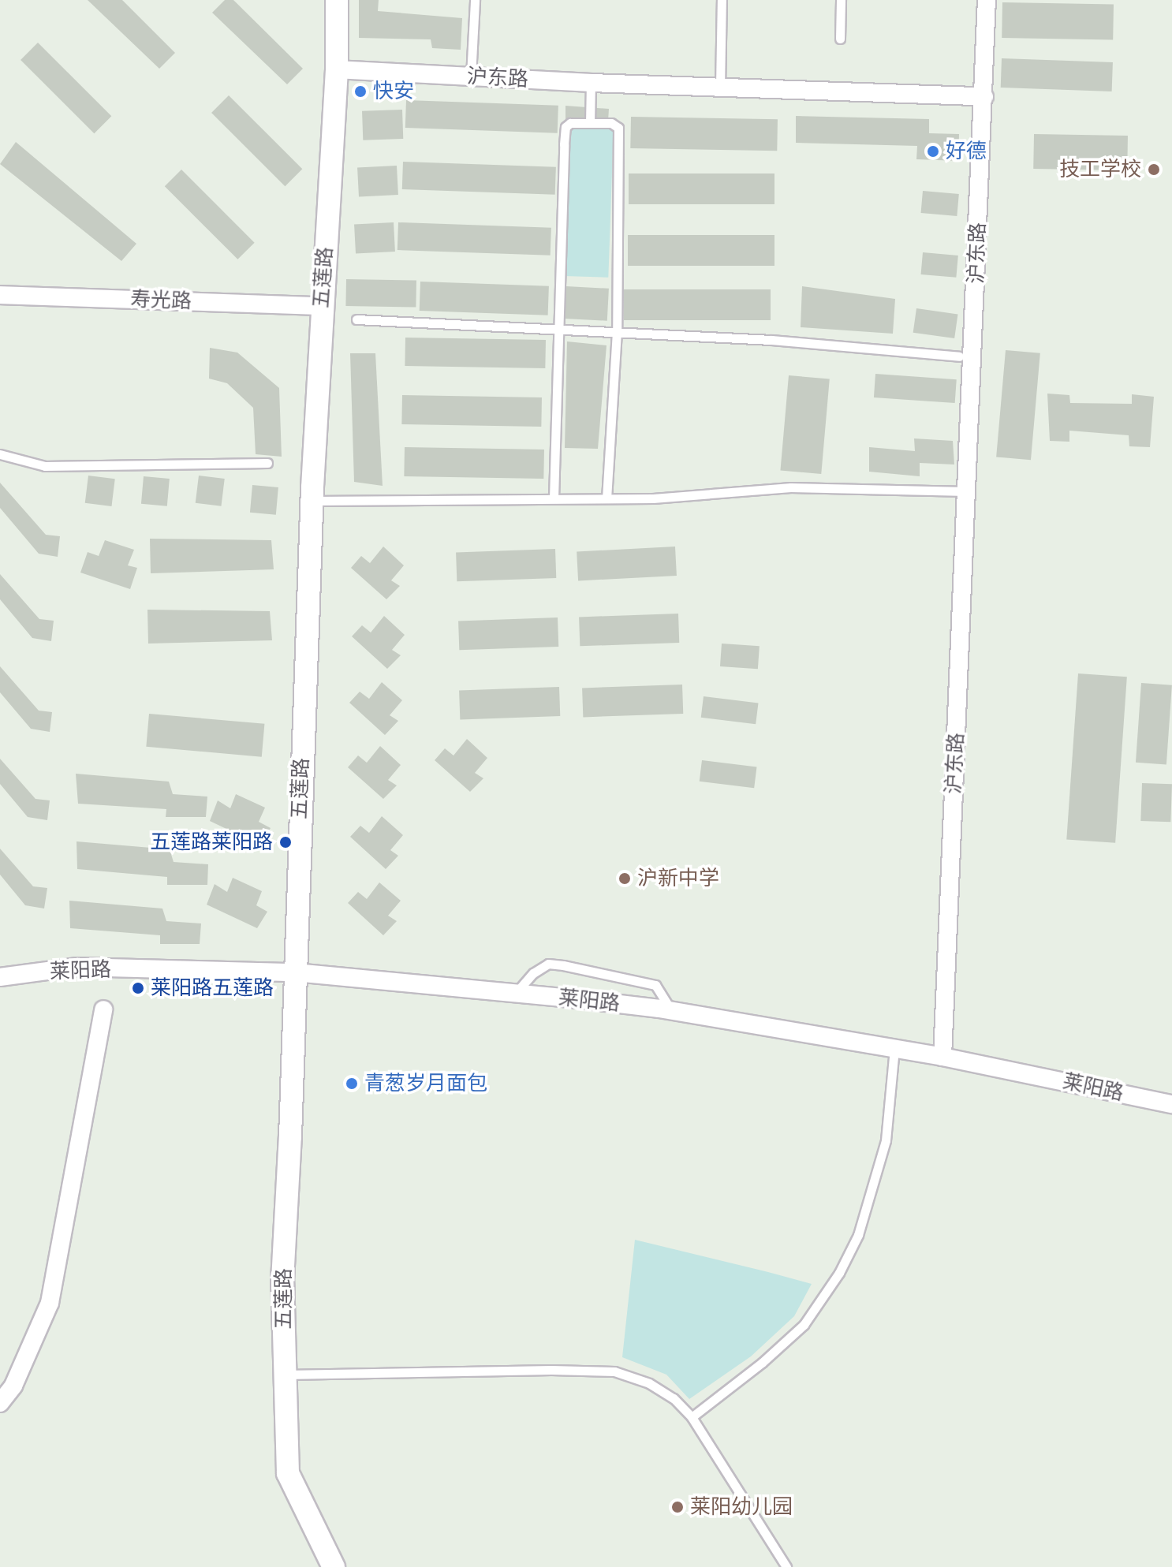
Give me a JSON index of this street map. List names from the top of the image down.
{
  "streets": {
    "street": [
      "沪东路",
      "五莲路",
      "寿光路",
      "莱阳路"
    ]
  },
  "crossings": [
    ["沪东路", "五莲路"],
    ["沪东路", "莱阳路"],
    ["五莲路", "寿光路"],
    ["五莲路", "莱阳路"]
  ],
  "places": [
    "快安",
    "好德",
    "技工学校",
    "五莲路莱阳路",
    "沪新中学",
    "莱阳路五莲路",
    "青葱岁月面包",
    "莱阳幼儿园"
  ]
}
